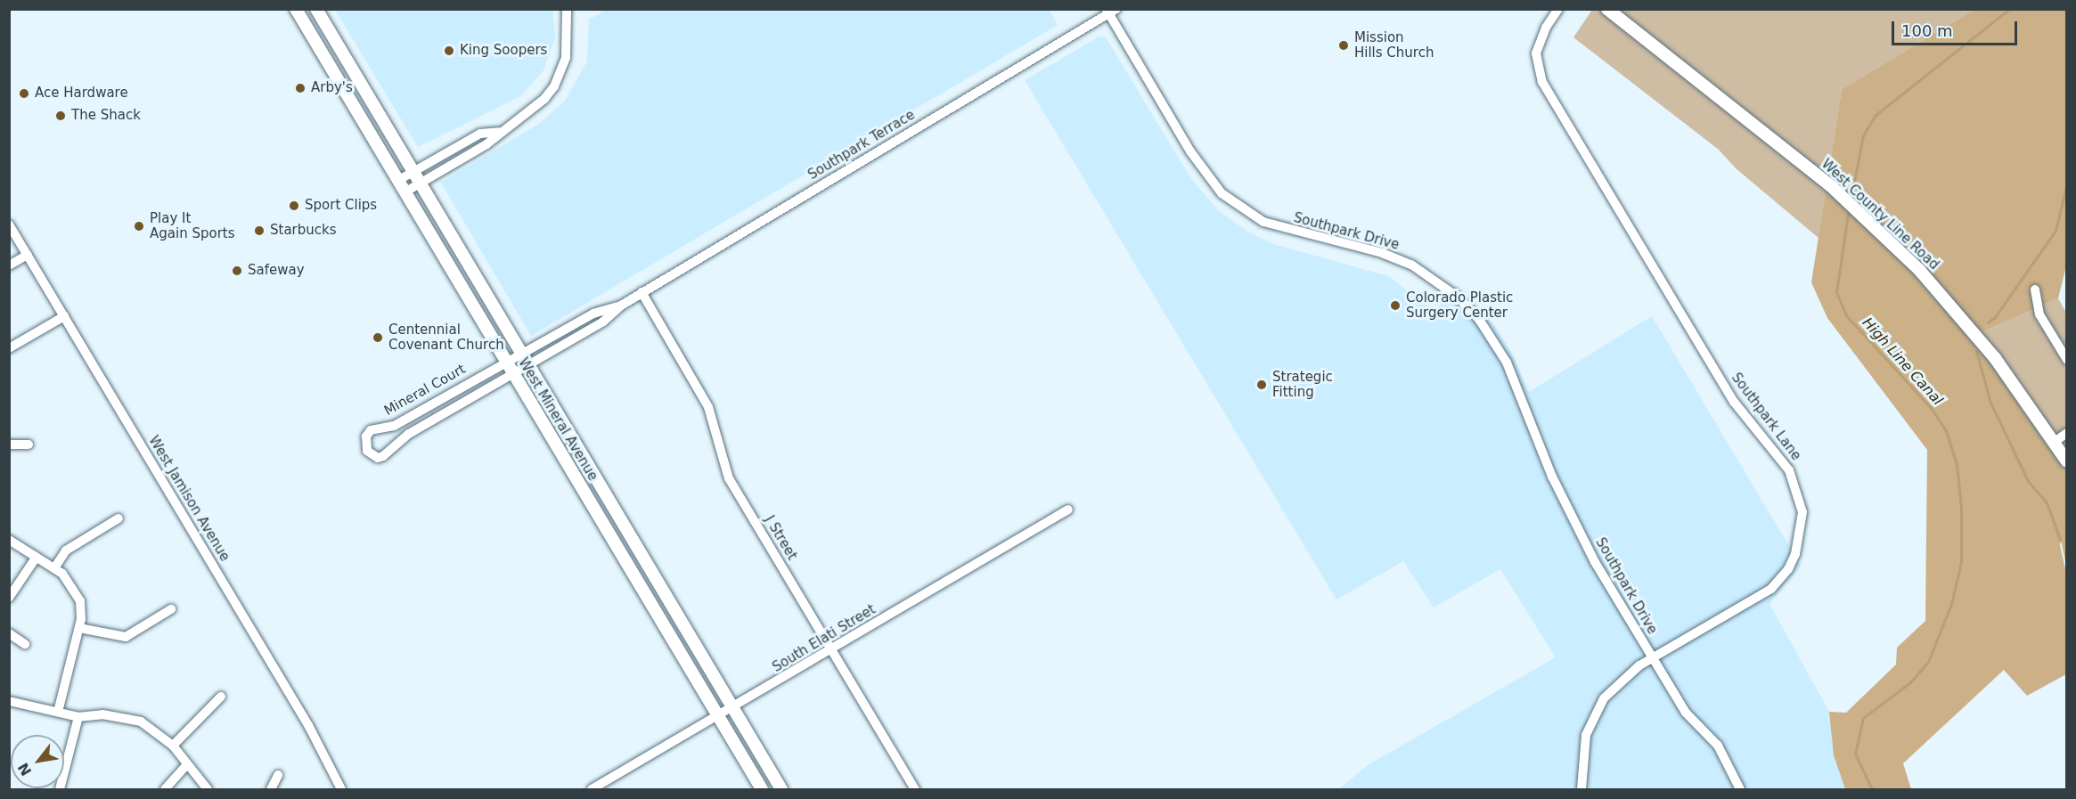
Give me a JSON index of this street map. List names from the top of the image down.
{
  "streets": {
    "main road": ["West County Line Road", "West Mineral Avenue"],
    "street": [
      "Southpark Terrace",
      "Southpark Drive",
      "Mineral Court",
      "Southpark Lane",
      "West Jamison Avenue",
      "J Street",
      "South Elati Street"
    ]
  },
  "crossings": [
    ["Southpark Terrace", "Southpark Drive"],
    ["Southpark Terrace", "Mineral Court"],
    ["Southpark Terrace", "West Mineral Avenue"],
    ["Southpark Terrace", "J Street"],
    ["Southpark Drive", "Southpark Lane"],
    ["Mineral Court", "West Mineral Avenue"],
    ["West Mineral Avenue", "South Elati Street"],
    ["J Street", "South Elati Street"]
  ],
  "water": ["High Line Canal"],
  "places": [
    "Mission Hills Church",
    "King Soopers",
    "Arby's",
    "Ace Hardware",
    "The Shack",
    "Sport Clips",
    "Play It Again Sports",
    "Starbucks",
    "Safeway",
    "Colorado Plastic Surgery Center",
    "Centennial Covenant Church",
    "Strategic Fitting"
  ],
  "scale_bar": "100 m",
  "north": "bottom left"
}
